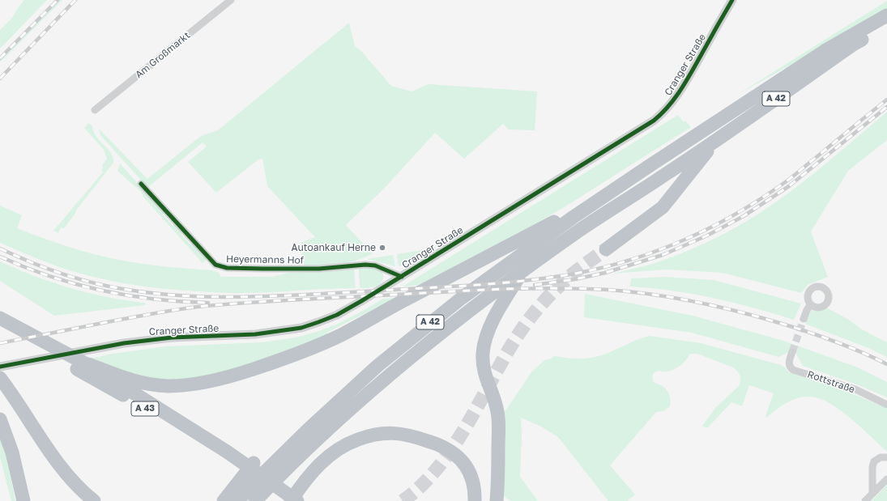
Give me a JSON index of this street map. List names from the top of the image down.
{
  "streets": {
    "highway": ["A 42", "A 43"],
    "street": [
      "Am Großmarkt",
      "Cranger Straße",
      "Heyermanns Hof",
      "Rottstraße"
    ]
  },
  "crossings": [
    ["Cranger Straße", "Heyermanns Hof"]
  ],
  "places": ["Autoankauf Herne"]
}
